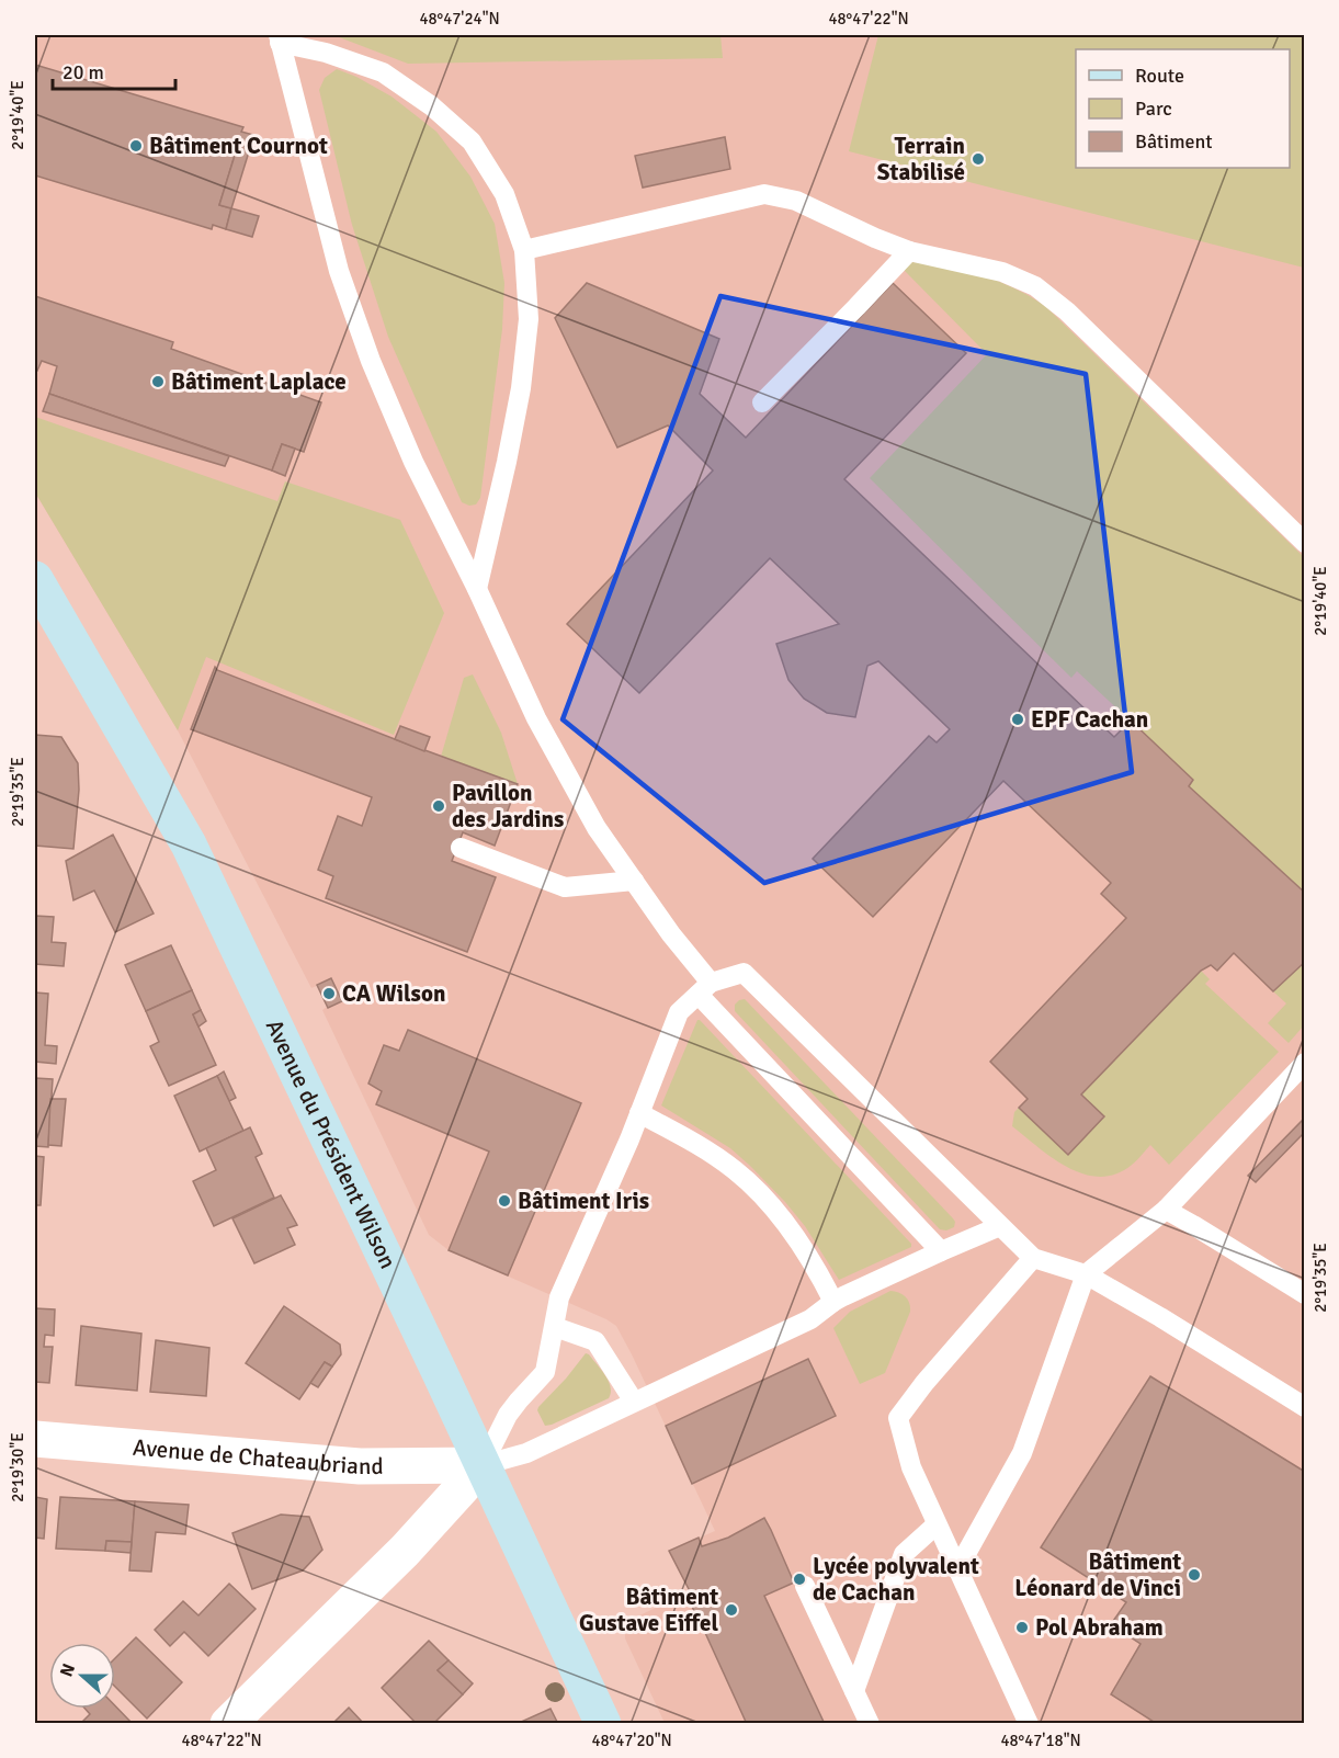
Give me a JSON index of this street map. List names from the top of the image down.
{
  "streets": {
    "street": ["Avenue du Président Wilson", "Avenue de Chateaubriand"]
  },
  "crossings": [
    ["Avenue du Président Wilson", "Avenue de Chateaubriand"]
  ],
  "places": [
    "Bâtiment Cournot",
    "Terrain Stabilisé",
    "Bâtiment Laplace",
    "EPF Cachan",
    "Pavillon des Jardins",
    "CA Wilson",
    "Bâtiment Iris",
    "Bâtiment Léonard de Vinci",
    "Lycée polyvalent de Cachan",
    "Bâtiment Gustave Eiffel",
    "Pol Abraham"
  ],
  "legend": ["Route", "Parc", "Bâtiment"],
  "scale_bar": "20 m",
  "north": "left",
  "coordinates": [
    "48°47'24\"N",
    "48°47'22\"N",
    "2°19'40\"E",
    "2°19'35\"E",
    "2°19'30\"E",
    "48°47'20\"N",
    "48°47'18\"N"
  ]
}
